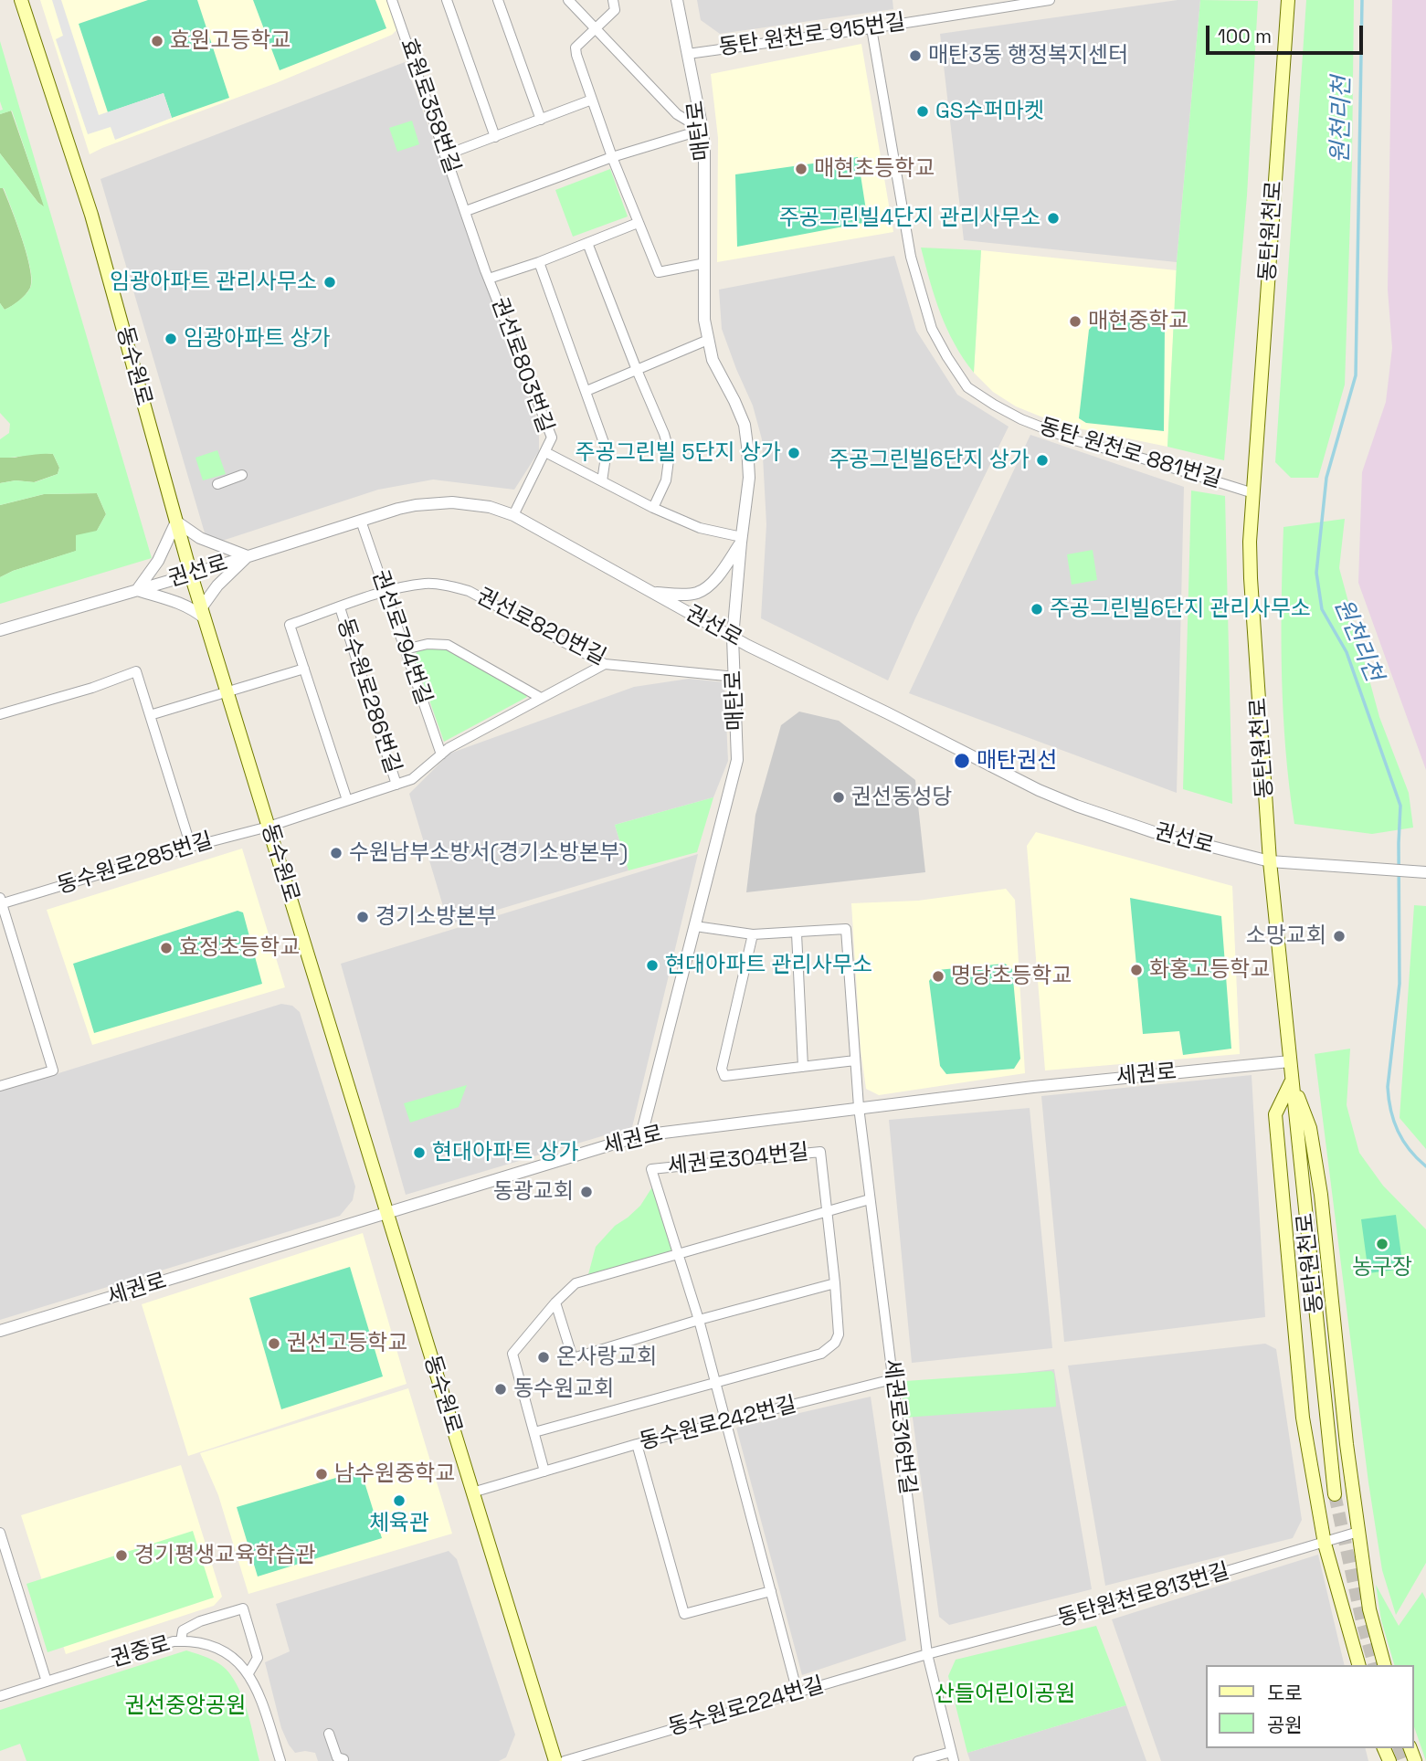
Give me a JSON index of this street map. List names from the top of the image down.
{
  "streets": {
    "main road": ["동탄원천로", "동수원로"],
    "street": [
      "동탄 원천로 915번길",
      "효원로358번길",
      "매탄로",
      "권선로803번길",
      "동탄 원천로 881번길",
      "권선로",
      "권선로820번길",
      "권선로794번길",
      "동수원로286번길",
      "동수원로285번길",
      "세권로",
      "세권로304번길",
      "동수원로242번길",
      "세권로316번길",
      "동탄원천로813번길",
      "권중로",
      "동수원로224번길"
    ]
  },
  "crossings": [
    ["동탄 원천로 915번길", "매탄로"],
    ["동탄 원천로 915번길", "동탄 원천로 881번길"],
    ["효원로358번길", "권선로803번길"],
    ["매탄로", "권선로"],
    ["매탄로", "권선로820번길"],
    ["매탄로", "세권로"],
    ["동탄원천로", "동탄 원천로 881번길"],
    ["동탄원천로", "권선로"],
    ["동탄원천로", "세권로"],
    ["권선로803번길", "권선로"],
    ["동수원로", "권선로"],
    ["동수원로", "동수원로286번길"],
    ["동수원로", "동수원로285번길"],
    ["동수원로", "세권로"],
    ["동수원로", "동수원로242번길"],
    ["권선로", "권선로794번길"],
    ["권선로820번길", "권선로794번길"],
    ["권선로820번길", "동수원로286번길"],
    ["권선로794번길", "동수원로286번길"],
    ["동수원로286번길", "동수원로285번길"],
    ["세권로", "세권로316번길"],
    ["세권로304번길", "동수원로242번길"],
    ["세권로304번길", "동수원로224번길"],
    ["동수원로242번길", "세권로316번길"],
    ["세권로316번길", "동탄원천로813번길"],
    ["세권로316번길", "동수원로224번길"],
    ["동탄원천로813번길", "동수원로224번길"]
  ],
  "water": ["원천리천"],
  "parks": ["산들어린이공원", "권선중앙공원"],
  "places": [
    "효원고등학교",
    "매탄3동 행정복지센터",
    "GS수퍼마켓",
    "매현초등학교",
    "주공그린빌4단지 관리사무소",
    "임광아파트 관리사무소",
    "매현중학교",
    "임광아파트 상가",
    "주공그린빌 5단지 상가",
    "주공그린빌6단지 상가",
    "주공그린빌6단지 관리사무소",
    "매탄권선",
    "권선동성당",
    "수원남부소방서(경기소방본부)",
    "경기소방본부",
    "소망교회",
    "효정초등학교",
    "현대아파트 관리사무소",
    "화홍고등학교",
    "명당초등학교",
    "현대아파트 상가",
    "동광교회",
    "농구장",
    "권선고등학교",
    "온사랑교회",
    "동수원교회",
    "남수원중학교",
    "체육관",
    "경기평생교육학습관"
  ],
  "legend": ["도로", "공원"],
  "scale_bar": "100 m"
}
